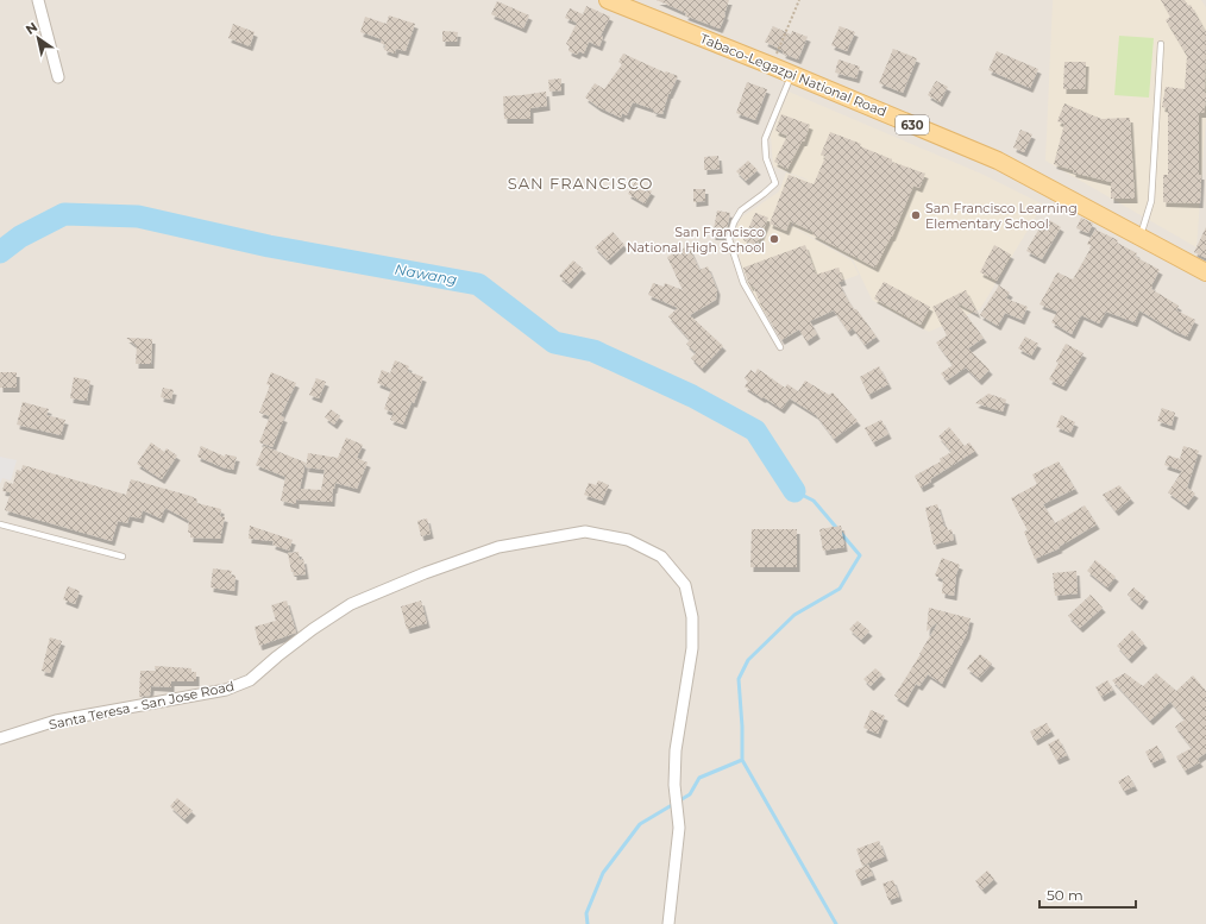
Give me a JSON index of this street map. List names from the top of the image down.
{
  "streets": {
    "main road": ["Tabaco-Legazpi National Road", "630"],
    "street": ["Santa Teresa - San Jose Road"]
  },
  "districts": ["SAN FRANCISCO"],
  "water": ["Nawang"],
  "places": ["San Francisco Learning Elementary School", "San Francisco National High School"],
  "scale_bar": "50 m",
  "north": "top left"
}
